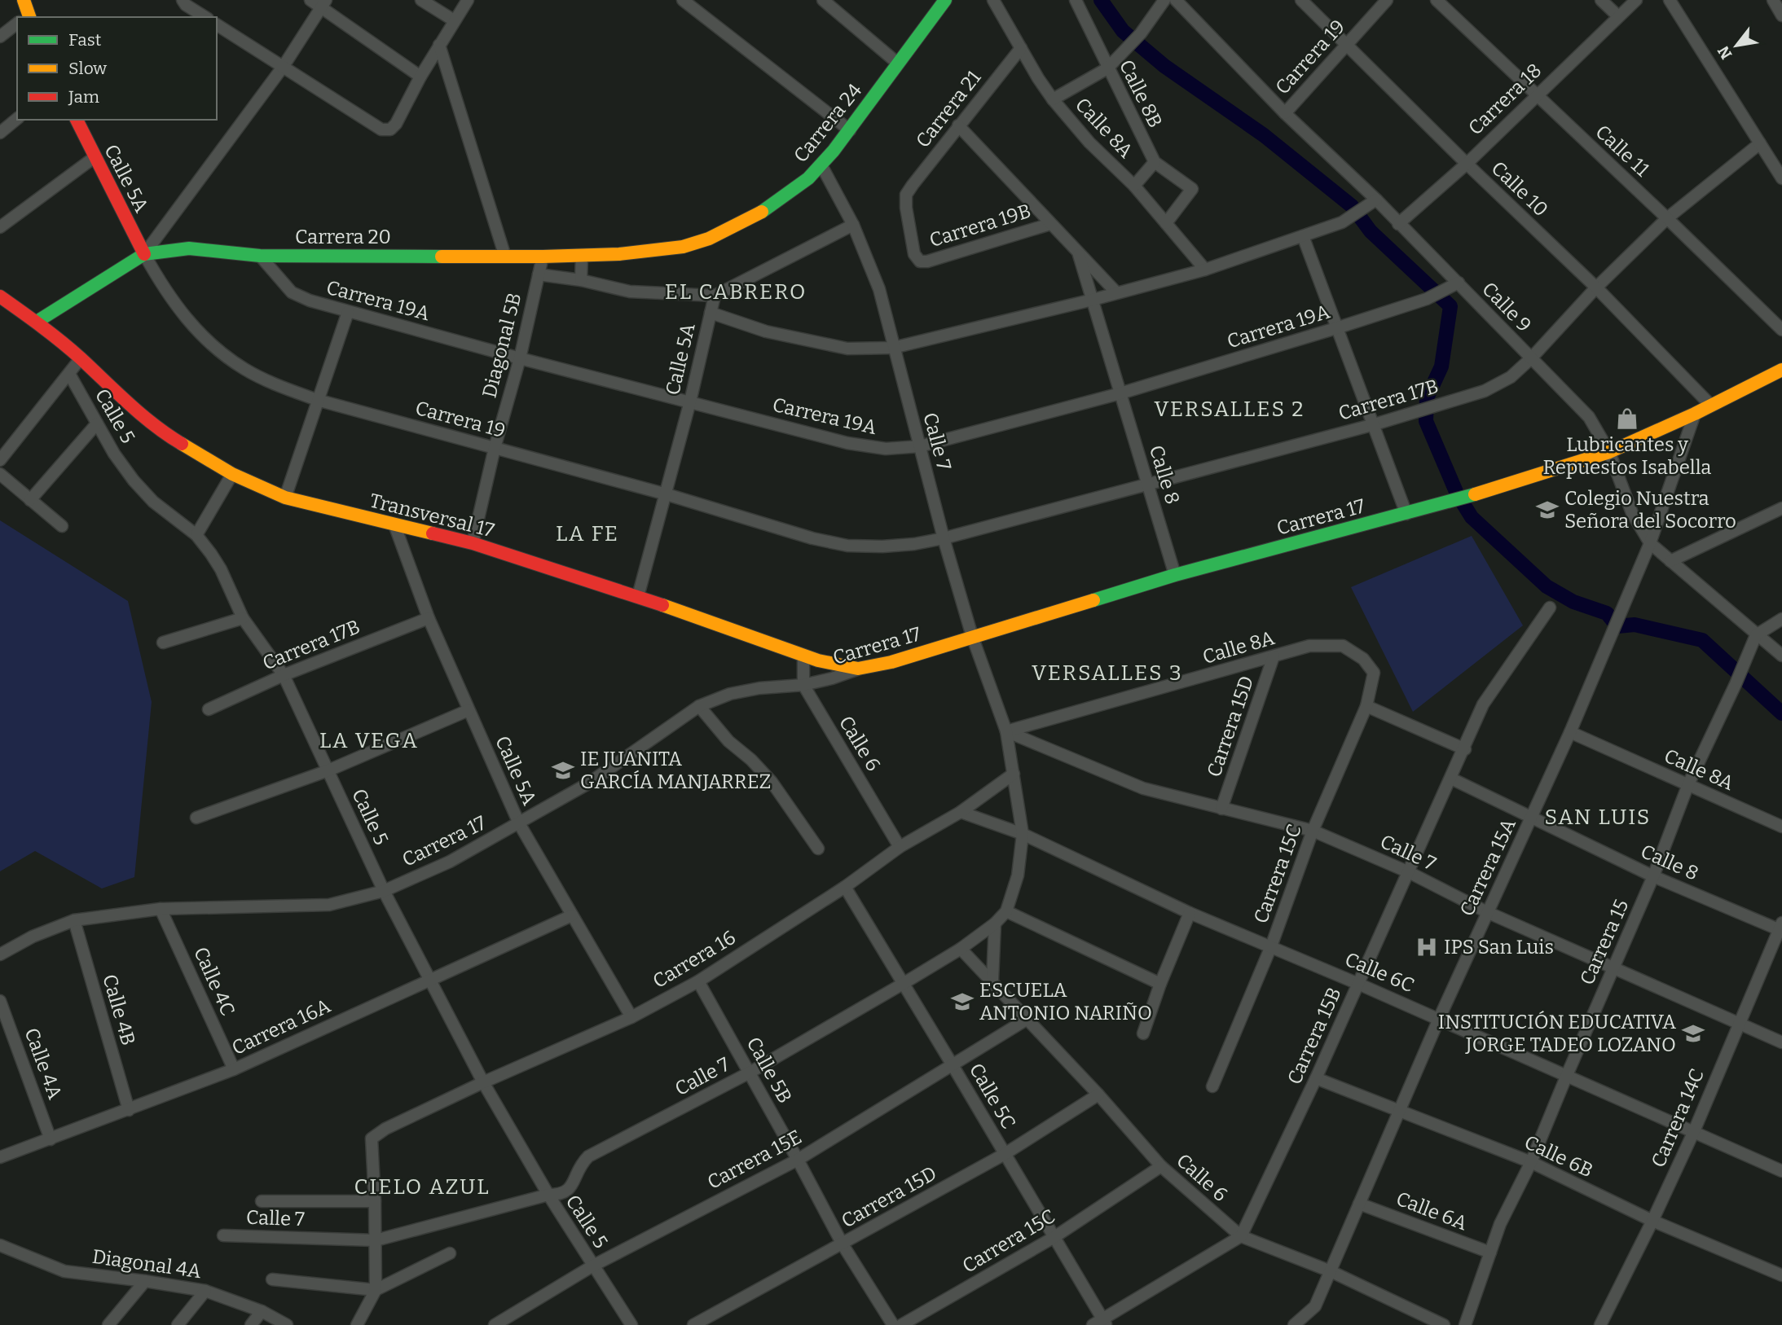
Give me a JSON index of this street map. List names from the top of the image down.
{
  "streets": {
    "street": [
      "Carrera 19",
      "Calle 8B",
      "Carrera 18",
      "Carrera 21",
      "Carrera 24",
      "Calle 8A",
      "Calle 11",
      "Calle 5A",
      "Calle 10",
      "Carrera 19B",
      "Carrera 20",
      "Carrera 19A",
      "Calle 9",
      "Diagonal 5B",
      "Carrera 17B",
      "Calle 5",
      "Calle 7",
      "Calle 8",
      "Transversal 17",
      "Carrera 17",
      "Carrera 15D",
      "Calle 6",
      "Carrera 15A",
      "Carrera 15C",
      "Carrera 15",
      "Carrera 16",
      "Calle 6C",
      "Calle 4C",
      "Calle 4B",
      "Carrera 16A",
      "Carrera 15B",
      "Calle 4A",
      "Calle 5B",
      "Calle 5C",
      "Carrera 14C",
      "Calle 6B",
      "Carrera 15E",
      "Calle 6A",
      "Diagonal 4A"
    ]
  },
  "crossings": [
    ["Carrera 19", "Calle 5A"],
    ["Carrera 19", "Calle 10"],
    ["Carrera 19", "Carrera 20"],
    ["Carrera 19", "Calle 9"],
    ["Carrera 19", "Diagonal 5B"],
    ["Carrera 19", "Carrera 17B"],
    ["Carrera 19", "Calle 7"],
    ["Calle 8B", "Calle 8A"],
    ["Carrera 18", "Calle 11"],
    ["Carrera 18", "Calle 10"],
    ["Carrera 18", "Calle 9"],
    ["Carrera 21", "Calle 8A"],
    ["Carrera 21", "Carrera 19B"],
    ["Carrera 21", "Calle 8"],
    ["Carrera 24", "Carrera 20"],
    ["Carrera 24", "Diagonal 5B"],
    ["Carrera 24", "Calle 7"],
    ["Calle 8A", "Calle 7"],
    ["Calle 8A", "Carrera 15D"],
    ["Calle 8A", "Carrera 15A"],
    ["Calle 8A", "Carrera 15C"],
    ["Calle 8A", "Carrera 15"],
    ["Calle 11", "Carrera 17B"],
    ["Calle 5A", "Carrera 20"],
    ["Calle 5A", "Carrera 19A"],
    ["Calle 5A", "Carrera 17B"],
    ["Calle 5A", "Transversal 17"],
    ["Calle 5A", "Carrera 17"],
    ["Calle 5A", "Carrera 16"],
    ["Calle 5A", "Carrera 16A"],
    ["Calle 10", "Carrera 17B"],
    ["Calle 10", "Carrera 17"],
    ["Carrera 19B", "Calle 8"],
    ["Carrera 20", "Carrera 19A"],
    ["Carrera 20", "Diagonal 5B"],
    ["Carrera 19A", "Calle 9"],
    ["Carrera 19A", "Diagonal 5B"],
    ["Carrera 19A", "Calle 7"],
    ["Carrera 19A", "Calle 8"],
    ["Calle 9", "Carrera 17B"],
    ["Calle 9", "Carrera 17"],
    ["Calle 9", "Carrera 15A"],
    ["Calle 9", "Carrera 15"],
    ["Diagonal 5B", "Transversal 17"],
    ["Carrera 17B", "Calle 5"],
    ["Carrera 17B", "Calle 7"],
    ["Carrera 17B", "Calle 8"],
    ["Calle 5", "Calle 7"],
    ["Calle 5", "Carrera 17"],
    ["Calle 5", "Carrera 16"],
    ["Calle 5", "Carrera 16A"],
    ["Calle 5", "Carrera 15E"],
    ["Calle 7", "Carrera 17"],
    ["Calle 7", "Carrera 15D"],
    ["Calle 7", "Calle 6"],
    ["Calle 7", "Carrera 15A"],
    ["Calle 7", "Carrera 15C"],
    ["Calle 7", "Carrera 15"],
    ["Calle 7", "Carrera 16"],
    ["Calle 7", "Calle 6C"],
    ["Calle 7", "Carrera 15B"],
    ["Calle 7", "Calle 5B"],
    ["Calle 7", "Calle 5C"],
    ["Calle 7", "Carrera 14C"],
    ["Calle 8", "Carrera 17"],
    ["Calle 8", "Carrera 15A"],
    ["Calle 8", "Carrera 15"],
    ["Calle 8", "Carrera 15B"],
    ["Calle 8", "Carrera 14C"],
    ["Transversal 17", "Carrera 17"],
    ["Carrera 17", "Calle 6"],
    ["Carrera 17", "Carrera 15A"],
    ["Carrera 17", "Calle 4C"],
    ["Carrera 17", "Calle 4B"],
    ["Carrera 15D", "Calle 6"],
    ["Carrera 15D", "Calle 5B"],
    ["Carrera 15D", "Calle 5C"],
    ["Calle 6", "Carrera 15A"],
    ["Calle 6", "Carrera 15C"],
    ["Calle 6", "Carrera 16"],
    ["Calle 6", "Carrera 15B"],
    ["Calle 6", "Carrera 15E"],
    ["Carrera 15A", "Calle 6C"],
    ["Carrera 15A", "Calle 6B"],
    ["Carrera 15A", "Calle 6A"],
    ["Carrera 15C", "Calle 6C"],
    ["Carrera 15C", "Calle 5C"],
    ["Carrera 15", "Calle 6C"],
    ["Carrera 15", "Calle 6B"],
    ["Carrera 15", "Calle 6A"],
    ["Carrera 16", "Calle 6C"],
    ["Carrera 16", "Calle 5B"],
    ["Carrera 16", "Calle 5C"],
    ["Calle 6C", "Carrera 15B"],
    ["Calle 6C", "Carrera 14C"],
    ["Calle 4C", "Carrera 16A"],
    ["Calle 4B", "Carrera 16A"],
    ["Carrera 16A", "Calle 4A"],
    ["Carrera 15B", "Calle 6B"],
    ["Calle 5B", "Carrera 15E"],
    ["Calle 5C", "Carrera 15E"],
    ["Carrera 14C", "Calle 6B"]
  ],
  "districts": [
    "EL CABRERO",
    "VERSALLES 2",
    "LA FE",
    "VERSALLES 3",
    "LA VEGA",
    "SAN LUIS",
    "CIELO AZUL"
  ],
  "places": {
    "shop": ["Lubricantes y Repuestos Isabella"],
    "school or university": [
      "Colegio Nuestra Señora del Socorro",
      "IE JUANITA GARCÍA MANJARREZ",
      "ESCUELA ANTONIO NARIÑO",
      "INSTITUCIÓN EDUCATIVA JORGE TADEO LOZANO"
    ],
    "hospital": ["IPS San Luis"]
  },
  "legend": ["Fast", "Slow", "Jam"],
  "north": "bottom left"
}
